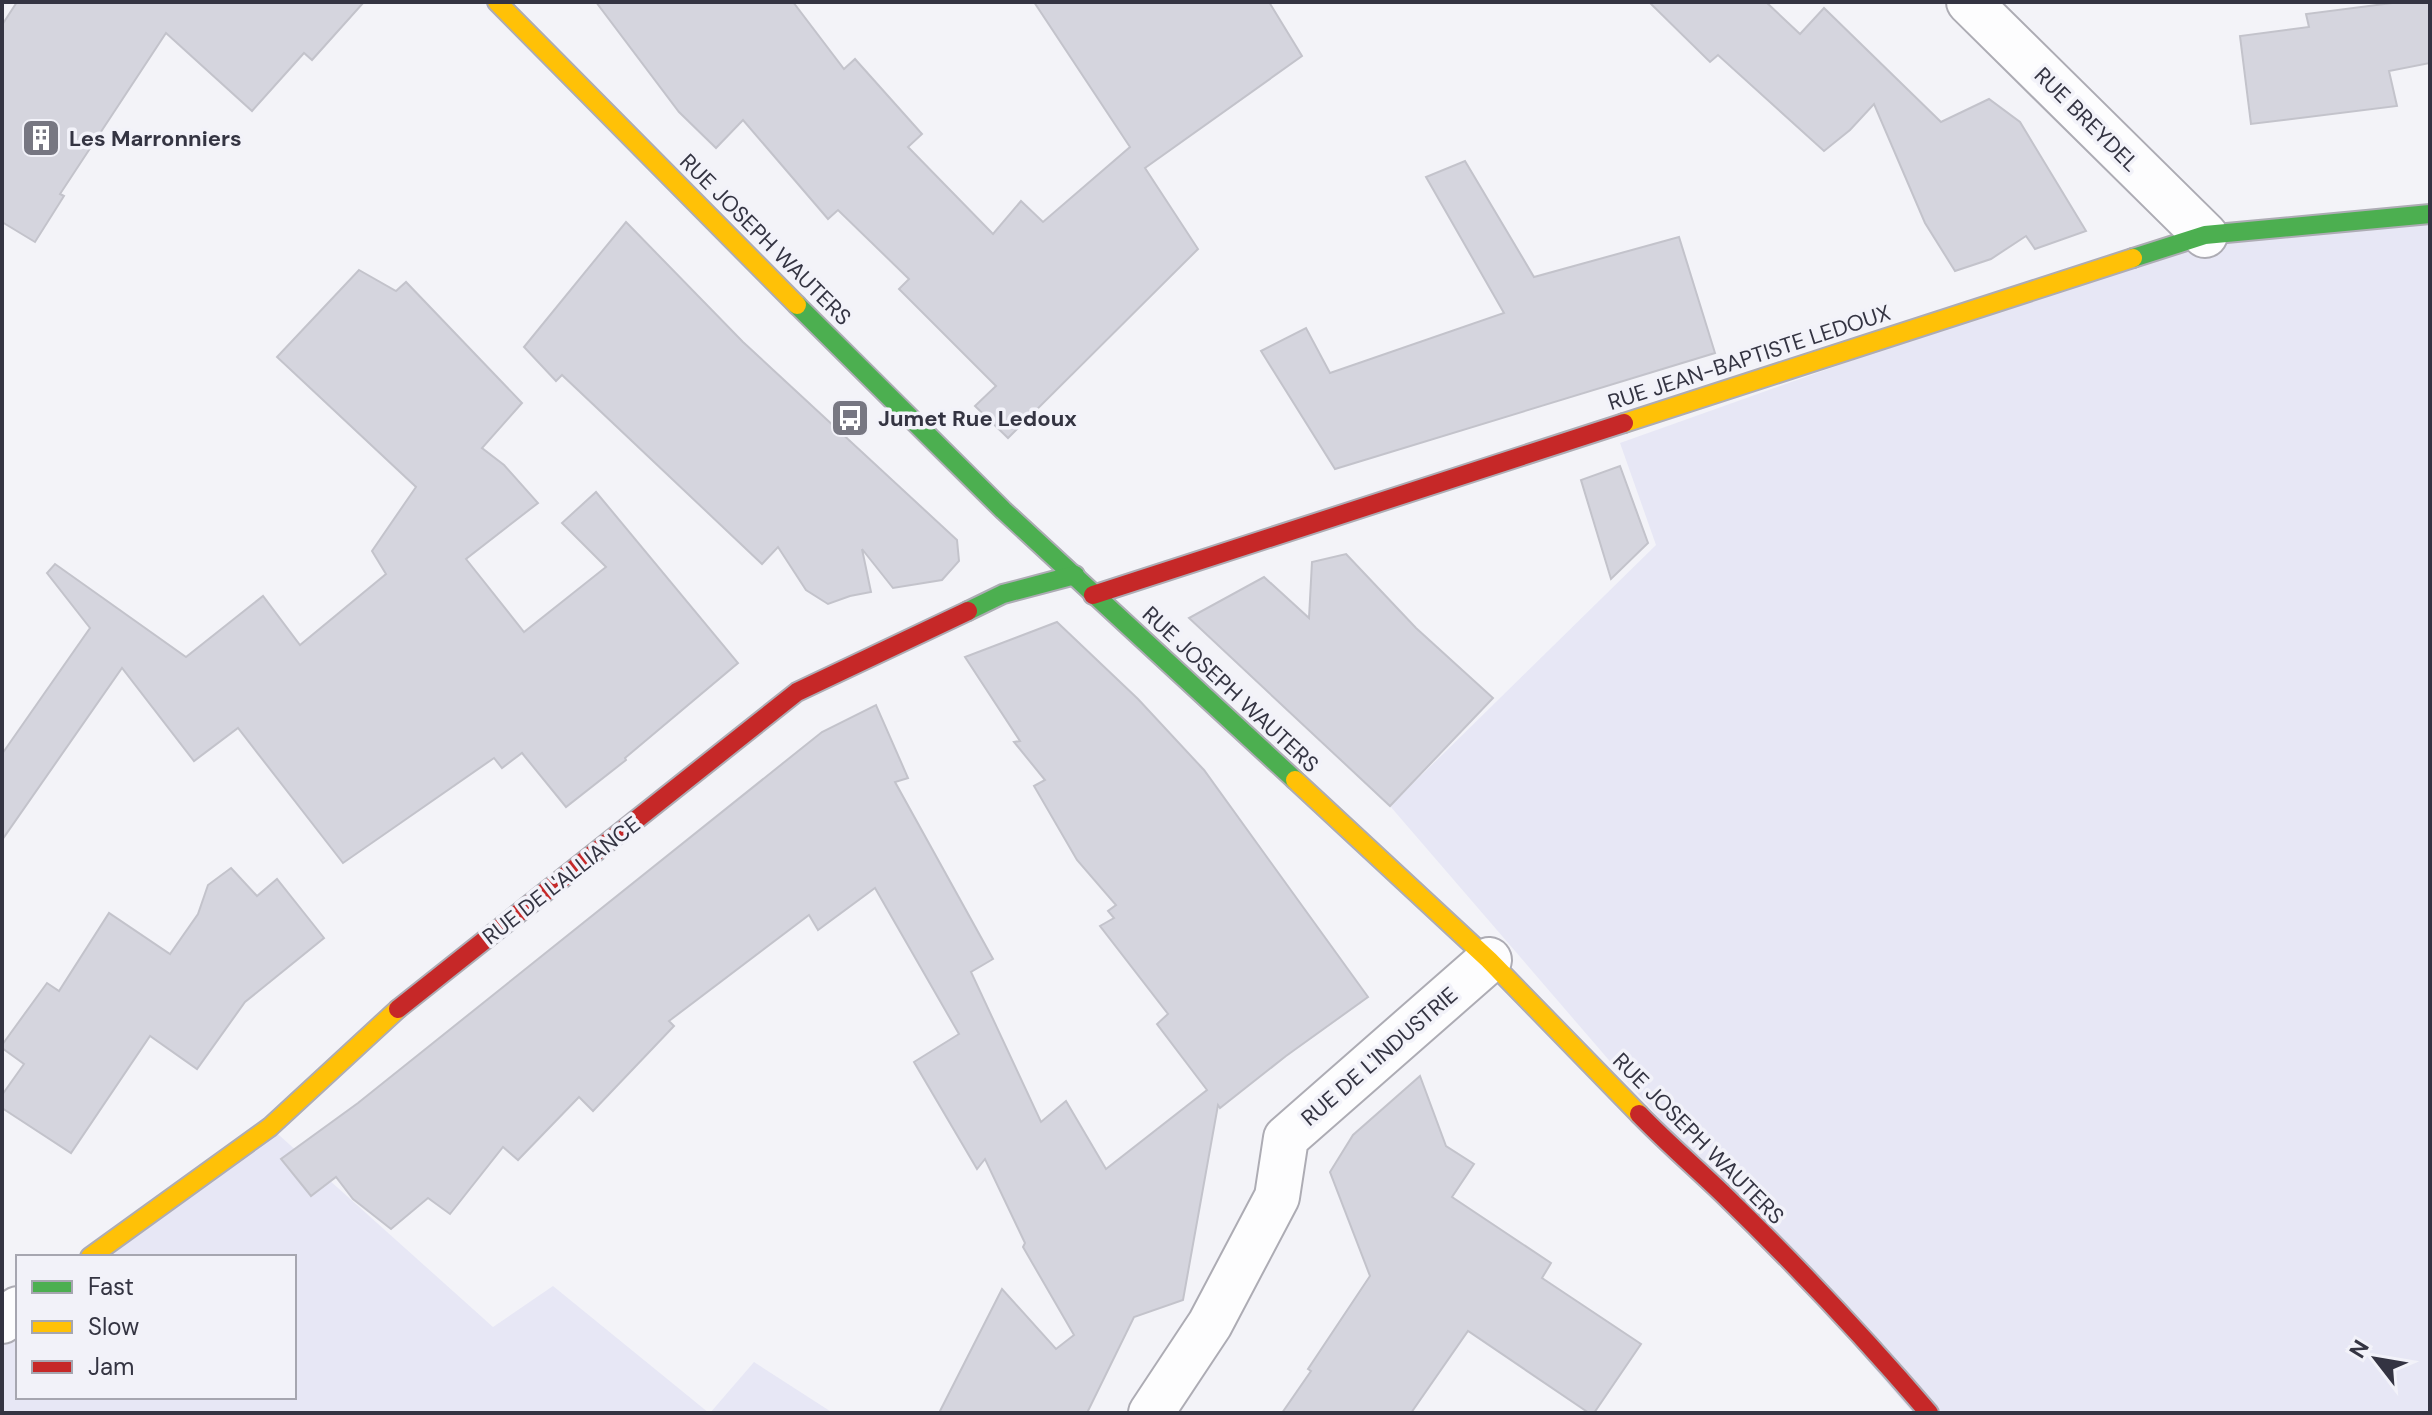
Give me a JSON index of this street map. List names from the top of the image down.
{
  "streets": {
    "street": [
      "RUE BREYDEL",
      "RUE JOSEPH WAUTERS",
      "RUE JEAN-BAPTISTE LEDOUX",
      "RUE DE L'ALLIANCE",
      "RUE DE L'INDUSTRIE"
    ]
  },
  "crossings": [
    ["RUE BREYDEL", "RUE JEAN-BAPTISTE LEDOUX"],
    ["RUE JOSEPH WAUTERS", "RUE JEAN-BAPTISTE LEDOUX"],
    ["RUE JOSEPH WAUTERS", "RUE DE L'ALLIANCE"],
    ["RUE JOSEPH WAUTERS", "RUE DE L'INDUSTRIE"]
  ],
  "places": {
    "building": ["Les Marronniers"],
    "bus stop": ["Jumet Rue Ledoux"]
  },
  "legend": ["Fast", "Slow", "Jam"],
  "north": "top left"
}
